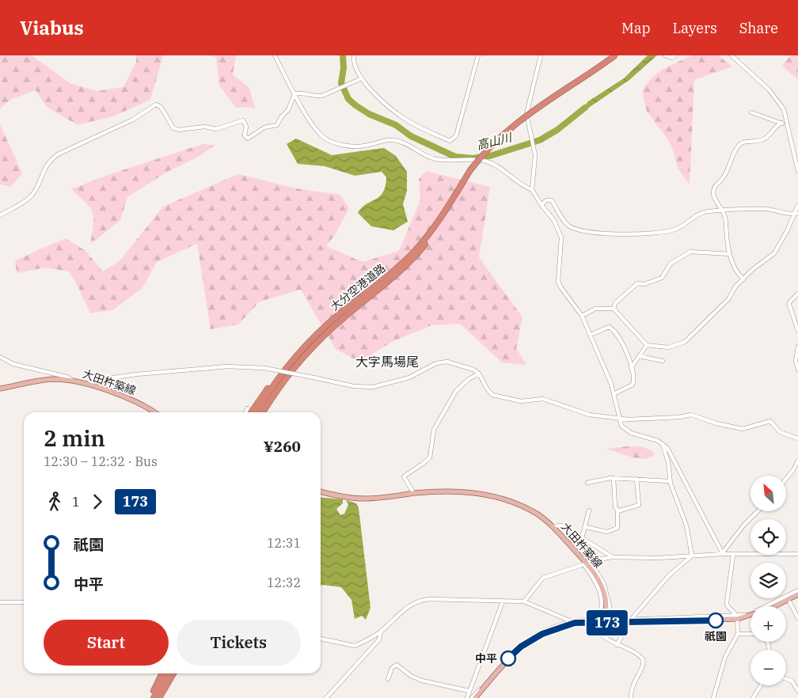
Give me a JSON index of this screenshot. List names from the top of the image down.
{
  "streets": {
    "highway": ["大分空港道路"],
    "main road": ["大田杵築線"]
  },
  "districts": ["大字馬場尾"],
  "water": ["高山川"],
  "places": ["祇園", "中平"],
  "lines": ["bus line 173"],
  "north": "top left",
  "page": {
    "header": "Viabus",
    "nav": ["Map", "Layers", "Share"],
    "on_map": "173",
    "heading": ["2 min", "12:30 – 12:32 · Bus", "¥260"],
    "map_buttons": ["+", "−"],
    "legs": ["1", "173"],
    "list": [
      {
        "name": "祇園",
        "value": "12:31"
      },
      {
        "name": "中平",
        "value": "12:32"
      }
    ],
    "buttons": ["Start", "Tickets"]
  }
}
